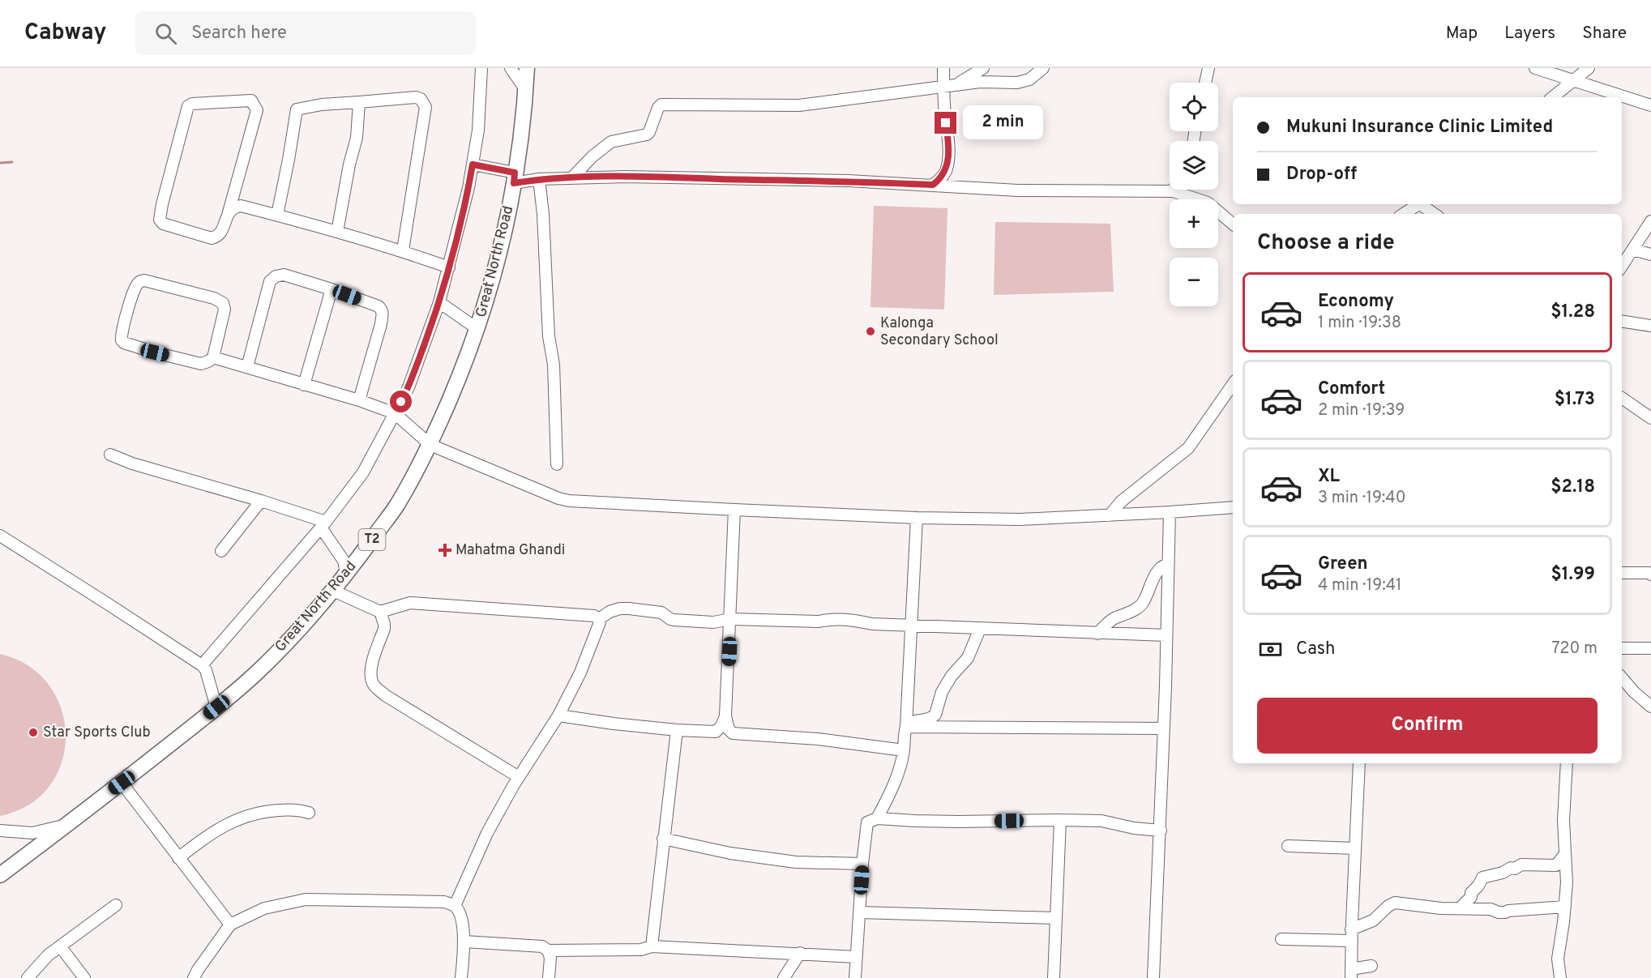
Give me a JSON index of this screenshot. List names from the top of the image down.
{
  "streets": {
    "highway": ["Great North Road", "T2"]
  },
  "places": {
    "other": ["Kalonga Secondary School", "Star Sports Club"],
    "health": ["Mahatma Ghandi"]
  },
  "page": {
    "header": "Cabway",
    "search": "Search here",
    "nav": ["Map", "Layers", "Share"],
    "map_buttons": ["+", "−"],
    "banner": ["Mukuni Insurance Clinic Limited", "Drop-off"],
    "bubble": "2 min",
    "heading": "Choose a ride",
    "list": [
      {
        "name": "Economy",
        "note": "1 min · 19:38",
        "value": "$1.28"
      },
      {
        "name": "Comfort",
        "note": "2 min · 19:39",
        "value": "$1.73"
      },
      {
        "name": "XL",
        "note": "3 min · 19:40",
        "value": "$2.18"
      },
      {
        "name": "Green",
        "note": "4 min · 19:41",
        "value": "$1.99"
      }
    ],
    "pay": ["Cash", "720 m"],
    "buttons": "Confirm"
  }
}
